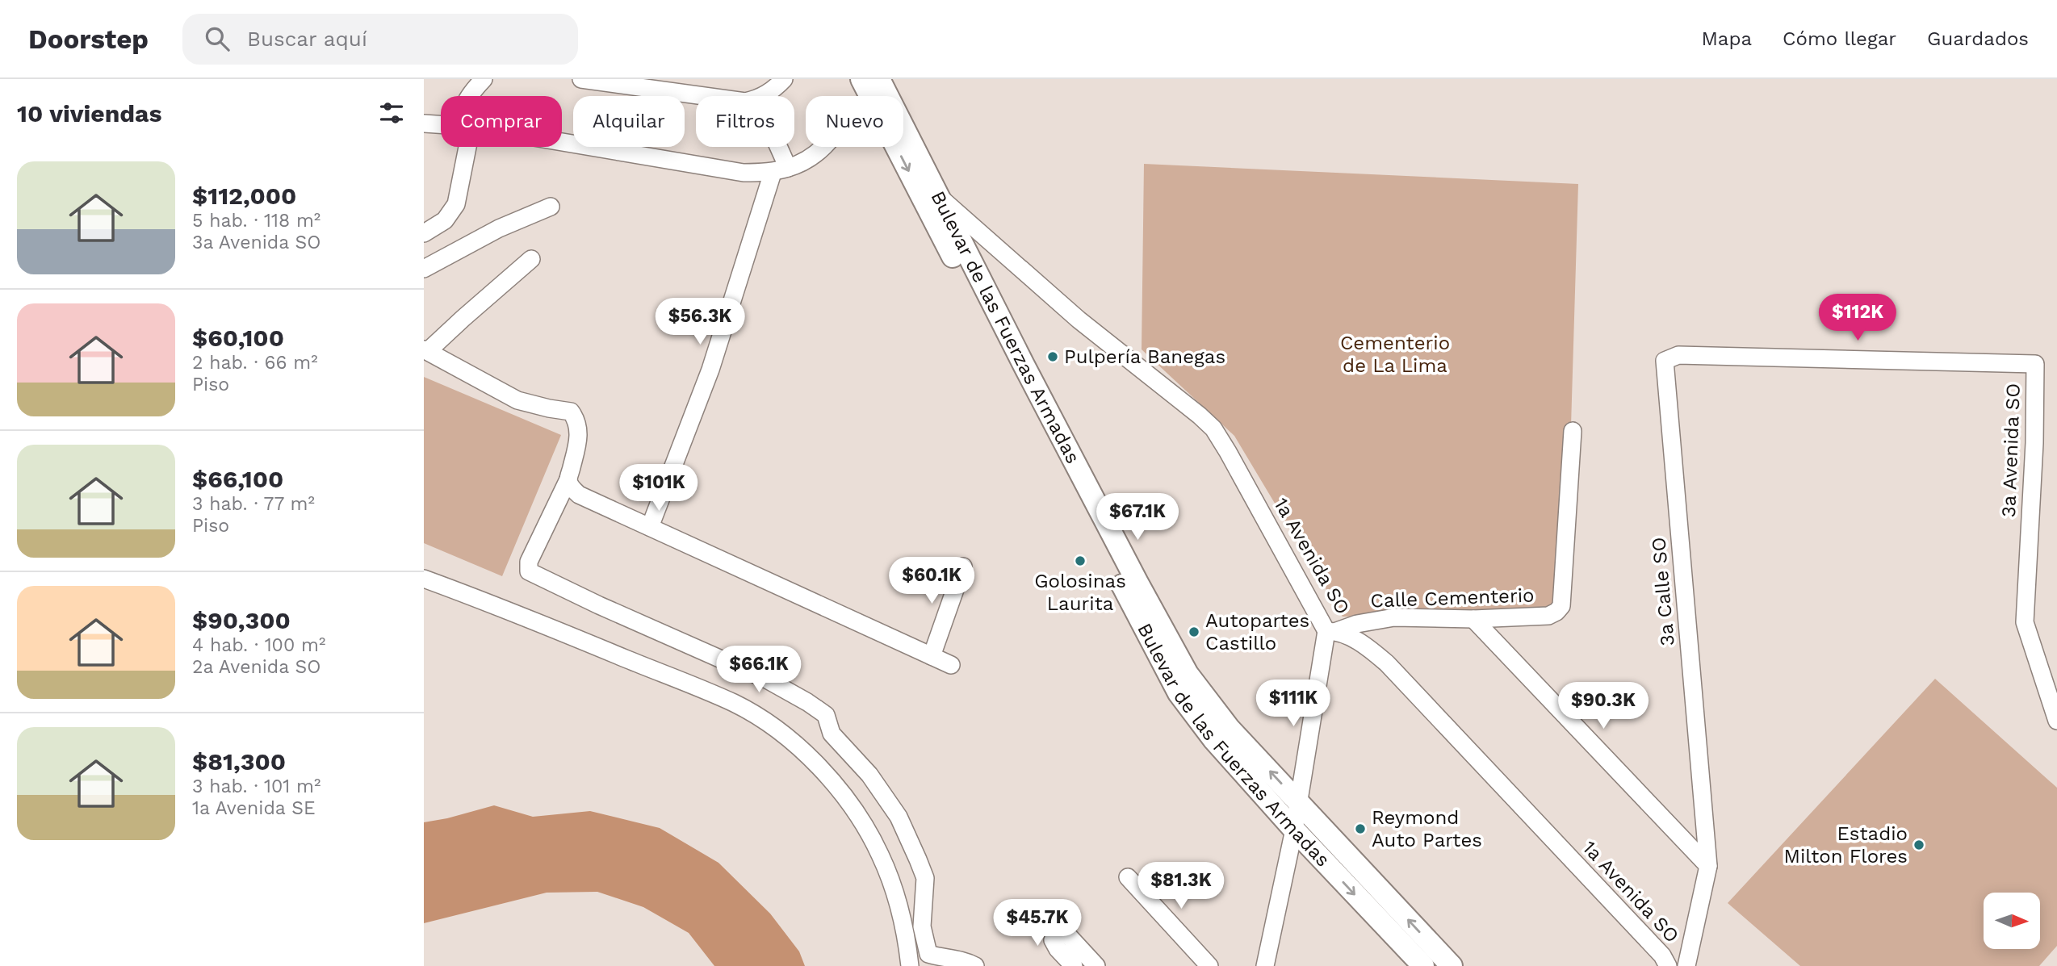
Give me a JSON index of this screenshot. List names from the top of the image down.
{
  "streets": {
    "street": [
      "Bulevar de las Fuerzas Armadas",
      "3a Avenida SO",
      "1a Avenida SO",
      "3a Calle SO",
      "Calle Cementerio"
    ]
  },
  "crossings": [
    ["Bulevar de las Fuerzas Armadas", "1a Avenida SO"],
    ["3a Avenida SO", "3a Calle SO"],
    ["1a Avenida SO", "Calle Cementerio"]
  ],
  "parks": ["Cementerio de La Lima"],
  "places": [
    "Pulpería Banegas",
    "Golosinas Laurita",
    "Autopartes Castillo",
    "Reymond Auto Partes",
    "Estadio Milton Flores"
  ],
  "north": "right",
  "page": {
    "header": "Doorstep",
    "search": "Buscar aquí",
    "nav": ["Mapa", "Cómo llegar", "Guardados"],
    "heading": "10 viviendas",
    "chip": [
      "Comprar",
      "Alquilar",
      "Filtros",
      "Nuevo"
    ],
    "list": [
      {
        "name": "$112,000",
        "note": "5 hab. · 118 m² · 3a Avenida SO"
      },
      {
        "name": "$60,100",
        "note": "2 hab. · 66 m² · Piso"
      },
      {
        "name": "$66,100",
        "note": "3 hab. · 77 m² · Piso"
      },
      {
        "name": "$90,300",
        "note": "4 hab. · 100 m² · 2a Avenida SO"
      },
      {
        "name": "$81,300",
        "note": "3 hab. · 101 m² · 1a Avenida SE"
      }
    ],
    "price": [
      "$112K",
      "$56.3K",
      "$101K",
      "$67.1K",
      "$60.1K",
      "$66.1K",
      "$111K",
      "$90.3K",
      "$81.3K",
      "$45.7K"
    ]
  }
}
